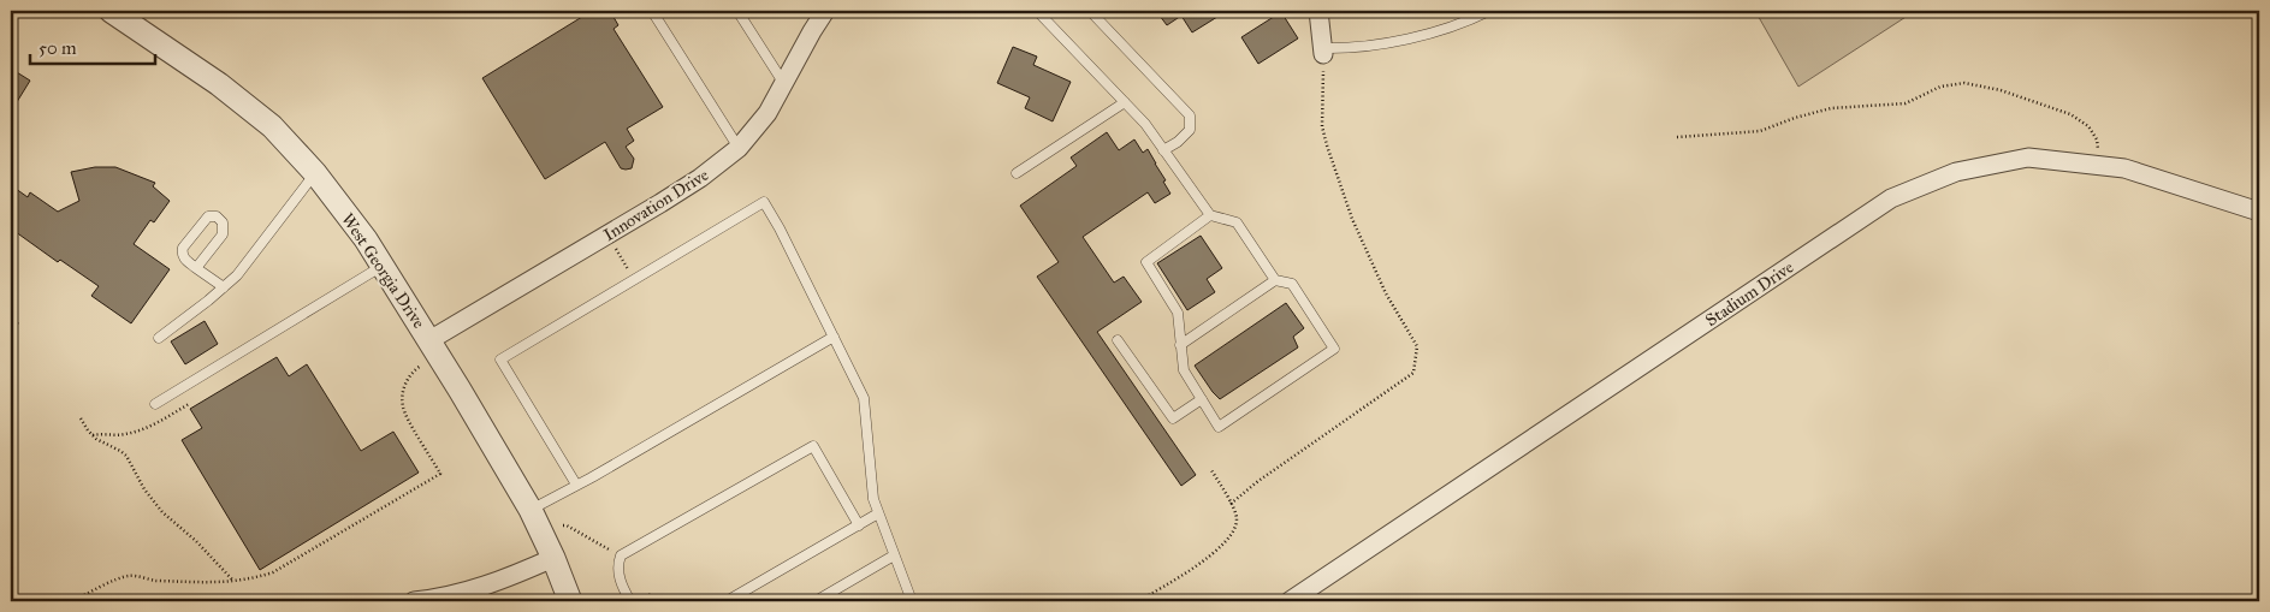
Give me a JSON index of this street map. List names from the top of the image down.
{
  "streets": {
    "street": ["Innovation Drive", "West Georgia Drive", "Stadium Drive"]
  },
  "crossings": [
    ["Innovation Drive", "West Georgia Drive"]
  ],
  "scale_bar": "50 m"
}
